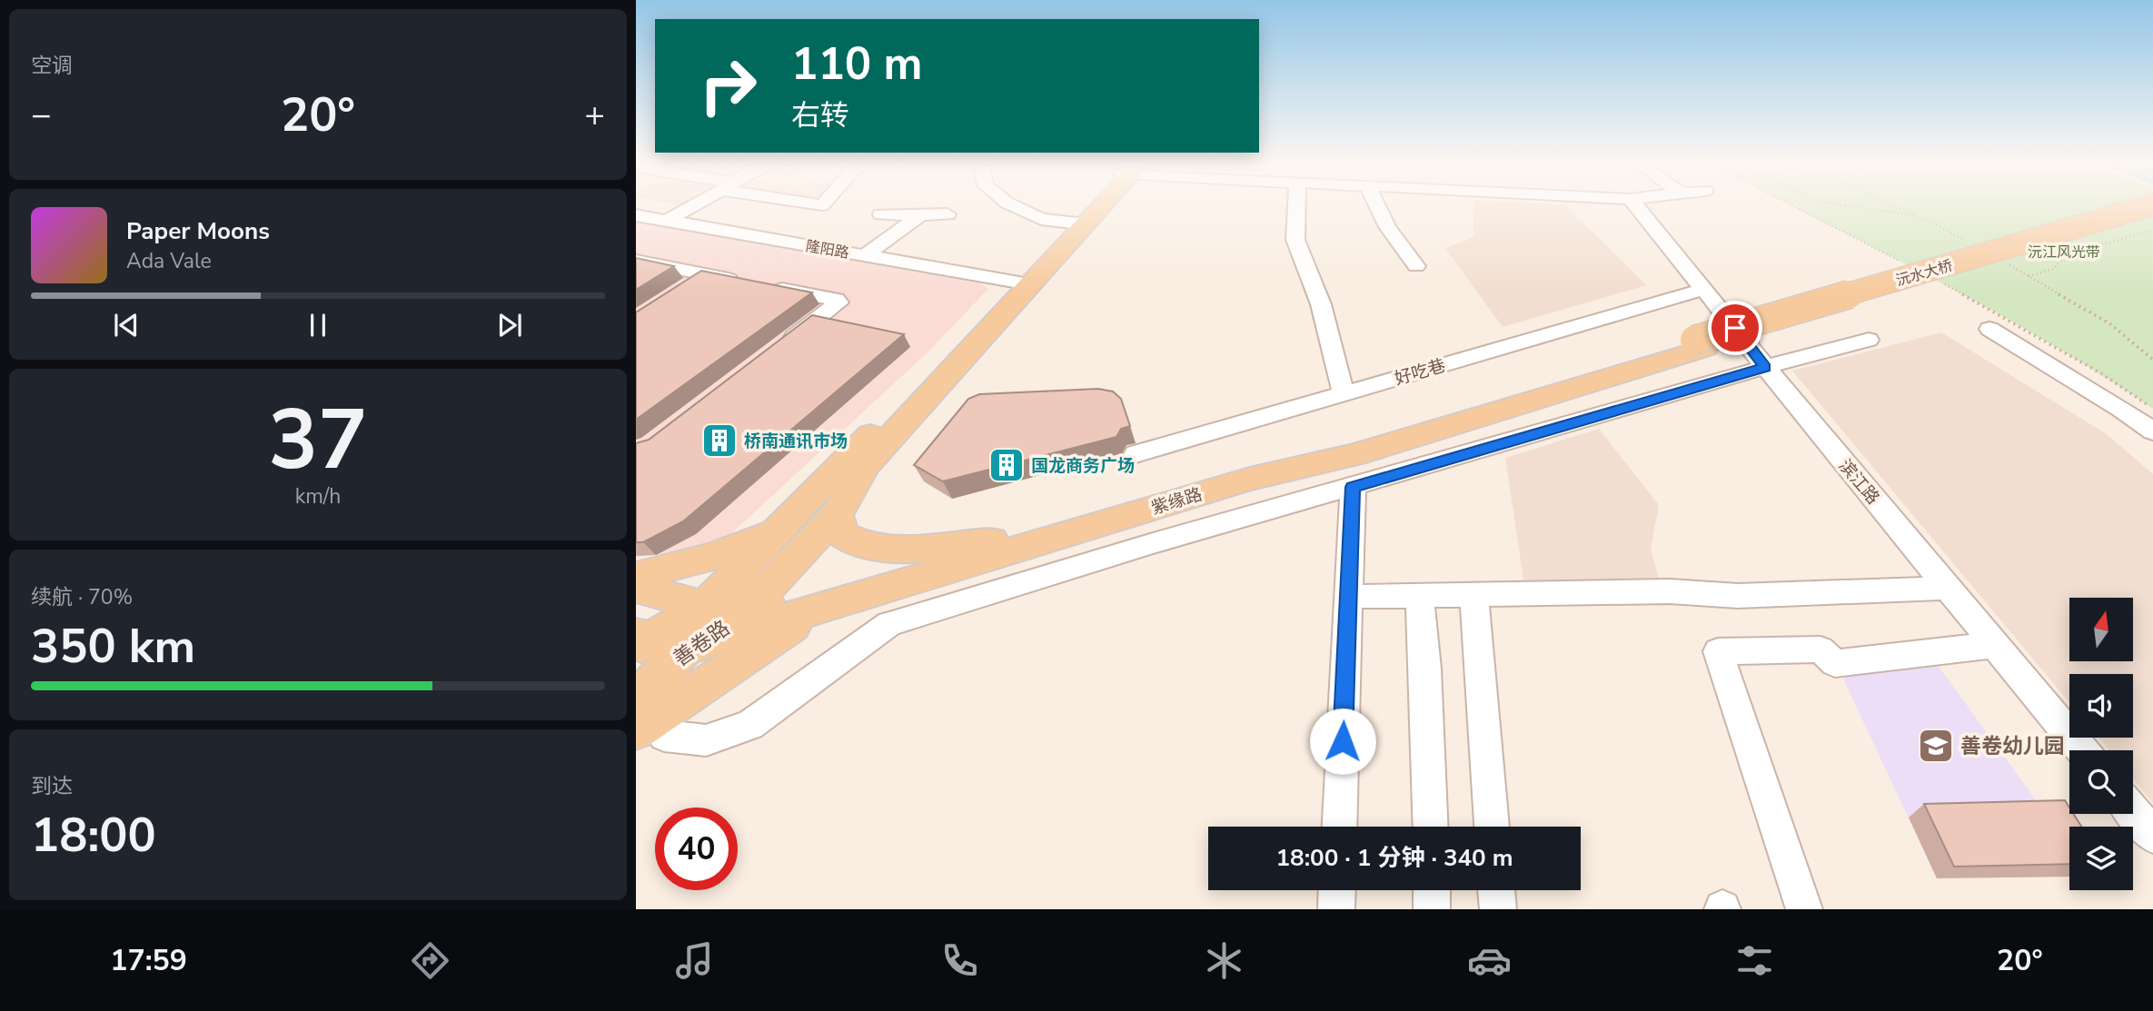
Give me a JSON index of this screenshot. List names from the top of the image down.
{
  "streets": {
    "main road": ["沅水大桥", "紫缘路", "善卷路"],
    "street": ["隆阳路", "好吃巷", "滨江路"]
  },
  "crossings": [
    ["隆阳路", "善卷路"],
    ["沅水大桥", "紫缘路"],
    ["好吃巷", "滨江路"],
    ["紫缘路", "善卷路"]
  ],
  "parks": ["沅江风光带"],
  "places": {
    "building": ["桥南通讯市场", "国龙商务广场"],
    "school or university": ["善卷幼儿园"]
  },
  "north": "top",
  "page": {
    "tile": [
      "空调",
      ["37", "km/h"],
      ["续航 · 70%", "350 km"],
      ["到达", "18:00"]
    ],
    "turn": ["110 m", "右转"],
    "heat": ["−", "20°", "+"],
    "song": ["Paper Moons", "Ada Vale"],
    "limit": "40",
    "trip": "18:00 · 1 分钟 · 340 m",
    "tabs": ["17:59", "20°"]
  }
}
